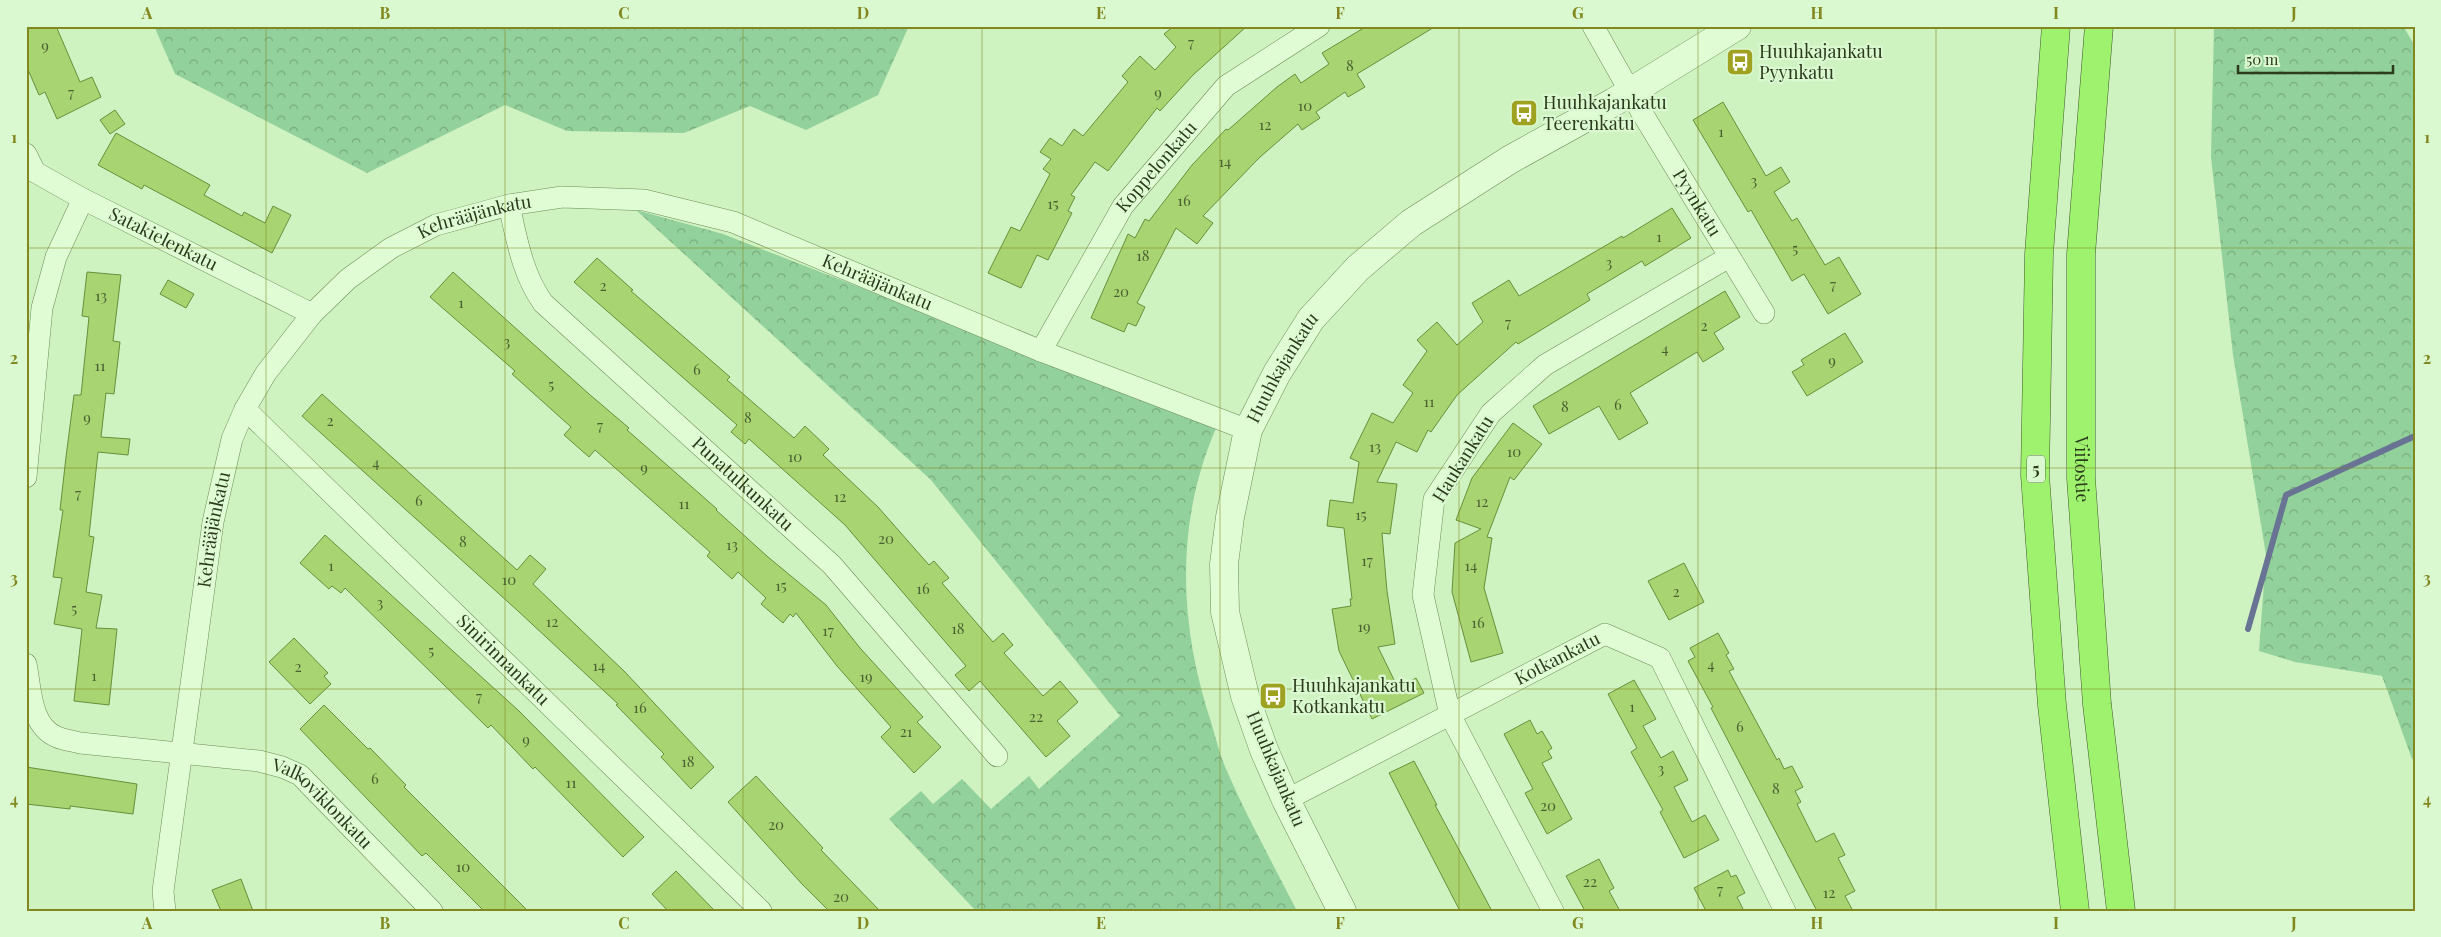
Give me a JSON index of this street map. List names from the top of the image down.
{
  "streets": {
    "highway": ["5", "Viitostie"],
    "street": [
      "Koppelonkatu",
      "Pyynkatu",
      "Kehrääjänkatu",
      "Satakielenkatu",
      "Huuhkajankatu",
      "Haukankatu",
      "Punatulkunkatu",
      "Sinirinnankatu",
      "Kotkankatu",
      "Valkoviklonkatu"
    ]
  },
  "crossings": [
    ["Koppelonkatu", "Kehrääjänkatu"],
    ["Pyynkatu", "Huuhkajankatu"],
    ["Pyynkatu", "Haukankatu"],
    ["Kehrääjänkatu", "Satakielenkatu"],
    ["Kehrääjänkatu", "Huuhkajankatu"],
    ["Kehrääjänkatu", "Punatulkunkatu"],
    ["Kehrääjänkatu", "Sinirinnankatu"],
    ["Kehrääjänkatu", "Valkoviklonkatu"],
    ["Huuhkajankatu", "Kotkankatu"],
    ["Haukankatu", "Kotkankatu"]
  ],
  "places": {
    "bus stop": ["Huuhkajankatu Pyynkatu", "Huuhkajankatu Teerenkatu", "Huuhkajankatu Kotkankatu"]
  },
  "house_numbers": [
    "7",
    "9",
    "8",
    "7",
    "9",
    "10",
    "12",
    "1",
    "14",
    "3",
    "16",
    "15",
    "1",
    "5",
    "18",
    "3",
    "7",
    "2",
    "20",
    "13",
    "1",
    "7",
    "2",
    "3",
    "4",
    "9",
    "11",
    "6",
    "5",
    "11",
    "6",
    "8",
    "9",
    "8",
    "2",
    "7",
    "13",
    "10",
    "10",
    "4",
    "9",
    "7",
    "12",
    "6",
    "12",
    "11",
    "15",
    "20",
    "8",
    "13",
    "17",
    "1",
    "14",
    "10",
    "15",
    "16",
    "2",
    "3",
    "5",
    "12",
    "16",
    "19",
    "18",
    "17",
    "5",
    "4",
    "14",
    "2",
    "1",
    "19",
    "7",
    "1",
    "16",
    "22",
    "6",
    "21",
    "9",
    "18",
    "3",
    "6",
    "11",
    "8",
    "20",
    "20",
    "10",
    "22",
    "7",
    "12",
    "20"
  ],
  "scale_bar": "50 m",
  "grid": {
    "columns": [
      "A",
      "B",
      "C",
      "D",
      "E",
      "F",
      "G",
      "H",
      "I",
      "J"
    ],
    "rows": [
      "1",
      "2",
      "3",
      "4"
    ]
  }
}
